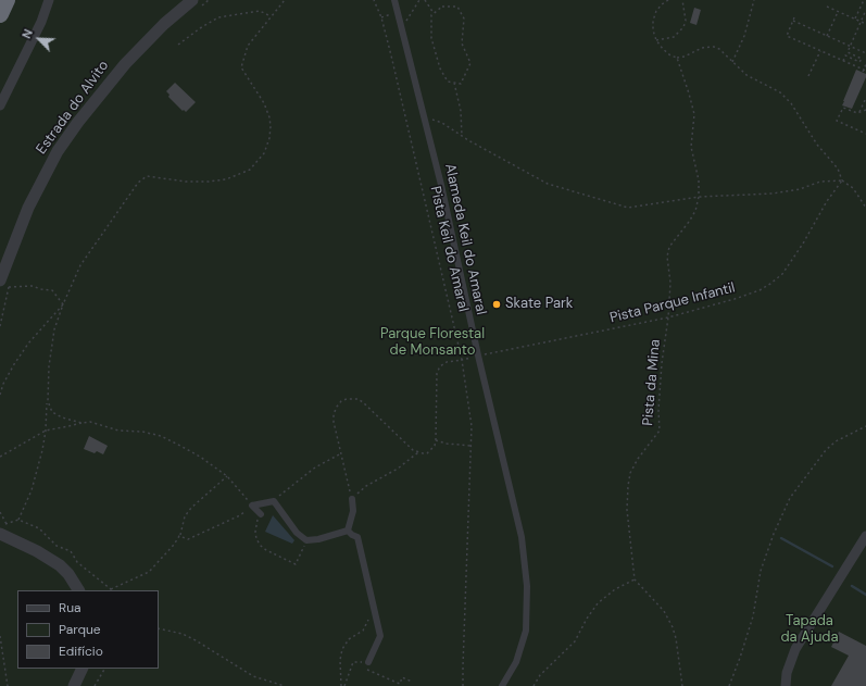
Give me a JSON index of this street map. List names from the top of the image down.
{
  "streets": {
    "street": ["Estrada do Alvito", "Alameda Keil do Amaral"],
    "path": ["Pista Keil do Amaral", "Pista Parque Infantil", "Pista da Mina"]
  },
  "crossings": [
    ["Alameda Keil do Amaral", "Pista Parque Infantil"],
    ["Pista Keil do Amaral", "Pista Parque Infantil"],
    ["Pista Parque Infantil", "Pista da Mina"]
  ],
  "parks": ["Parque Florestal de Monsanto", "Tapada da Ajuda"],
  "places": ["Skate Park"],
  "legend": ["Rua", "Parque", "Edifício"],
  "north": "top left"
}
